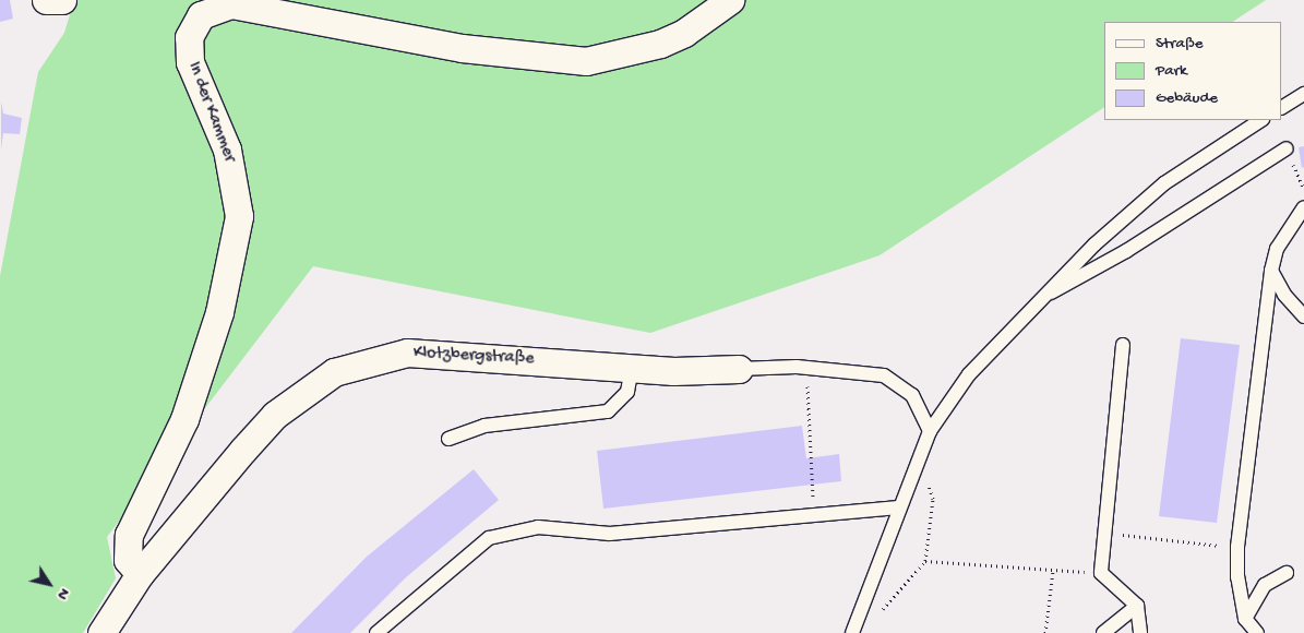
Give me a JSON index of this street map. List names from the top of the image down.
{
  "streets": {
    "street": ["In der Kammer", "Klotzbergstraße"]
  },
  "crossings": [
    ["In der Kammer", "Klotzbergstraße"]
  ],
  "legend": ["Straße", "Park", "Gebäude"],
  "north": "bottom right"
}
